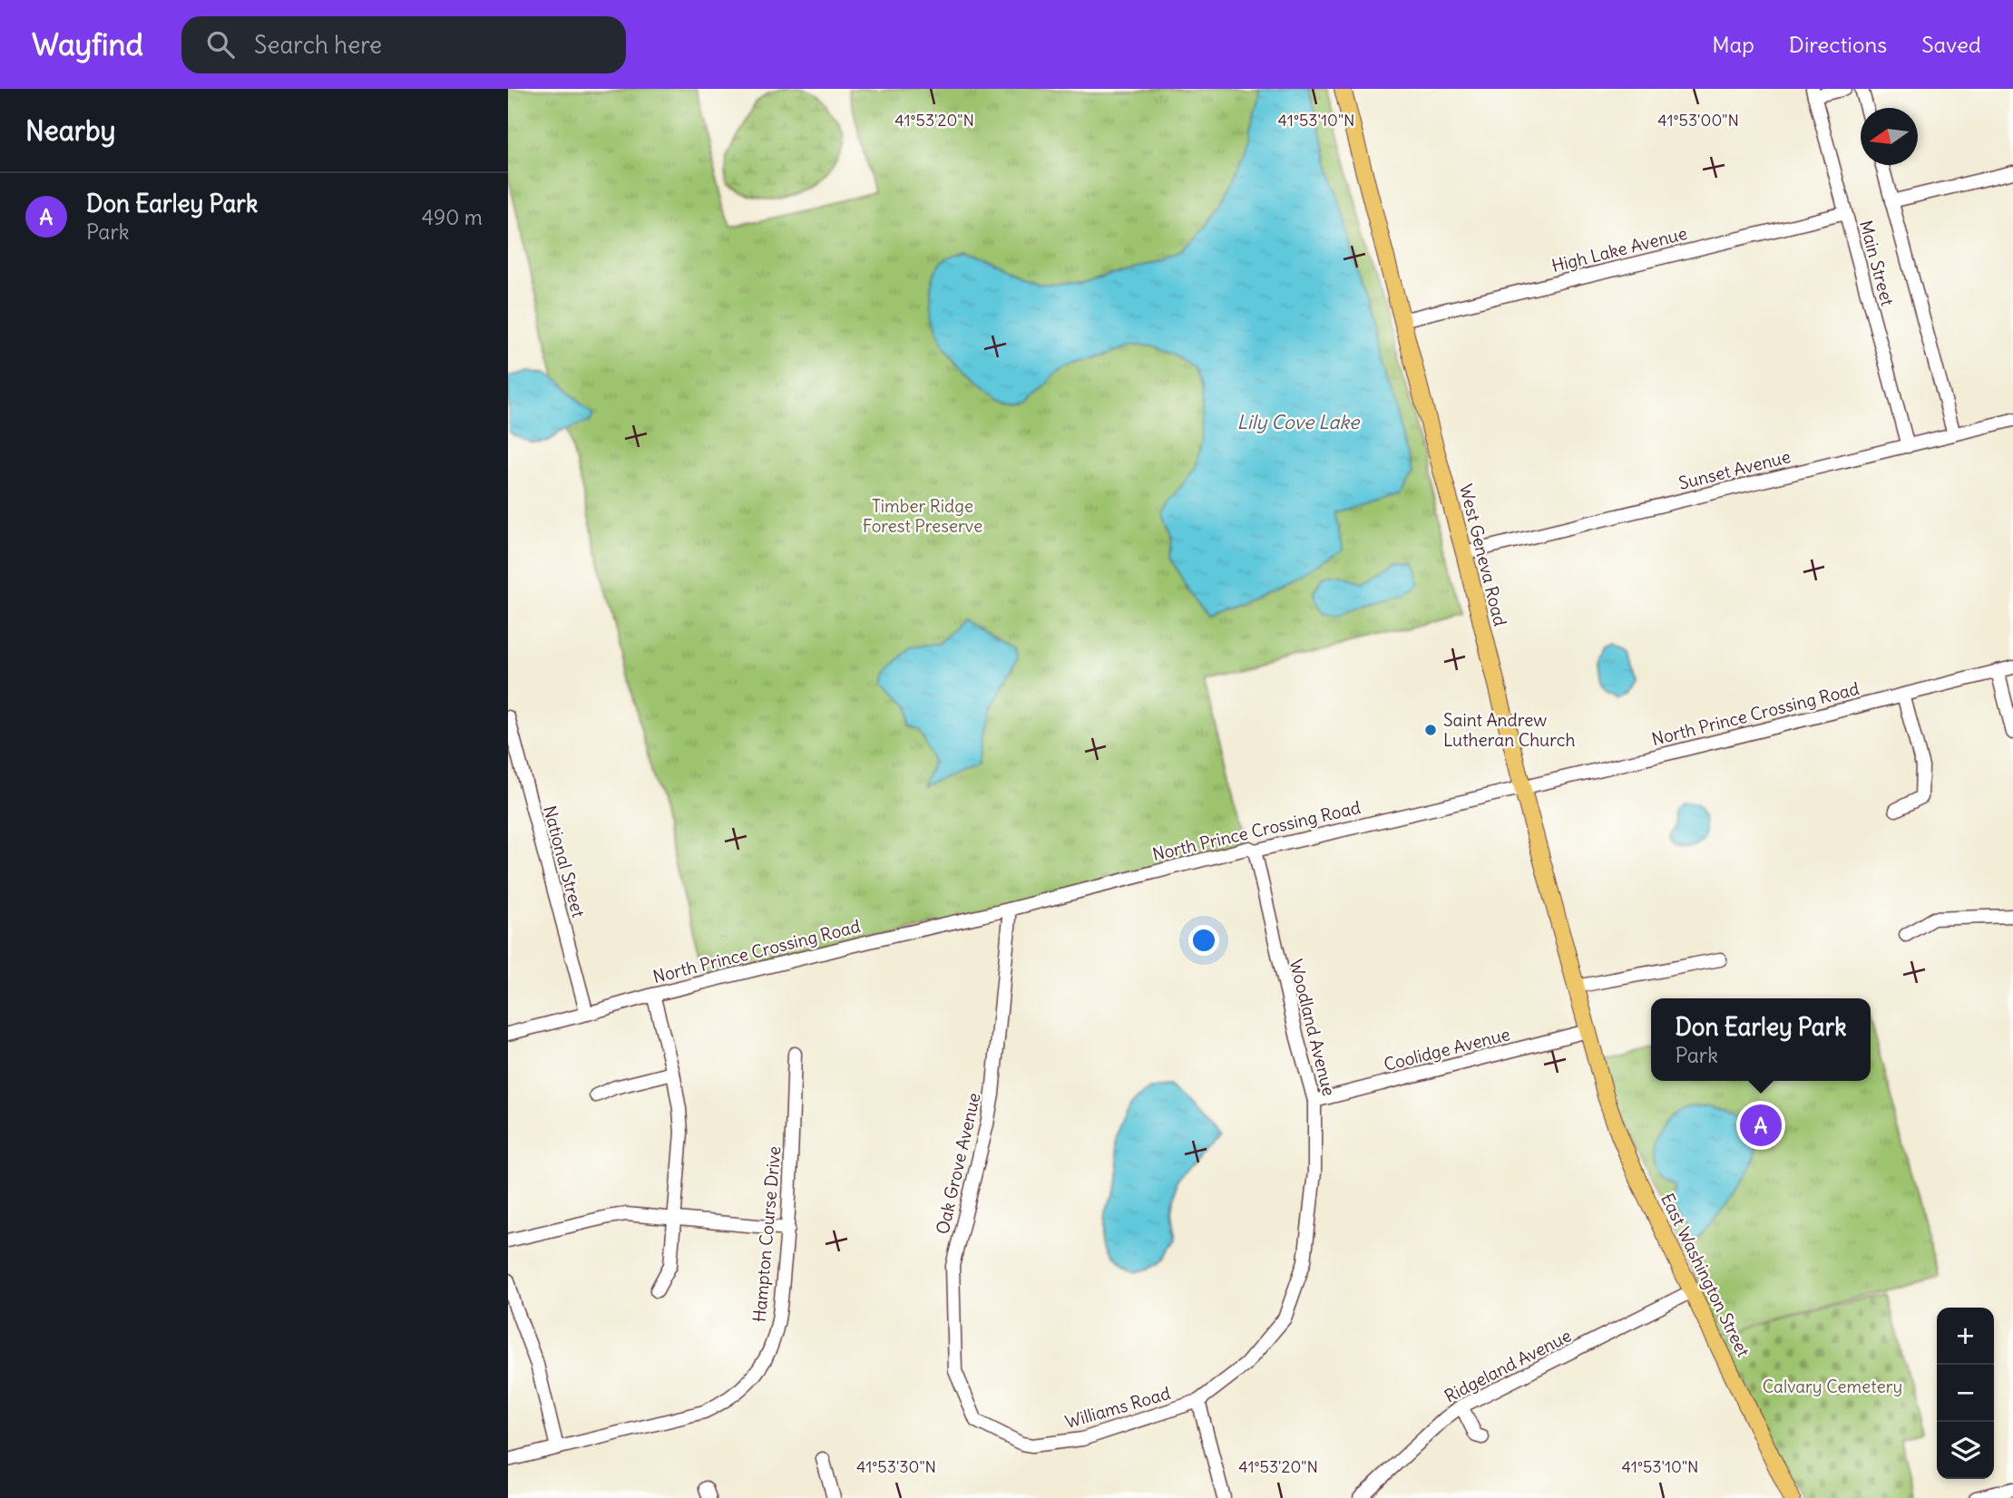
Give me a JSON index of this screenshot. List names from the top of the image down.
{
  "streets": {
    "main road": ["West Geneva Road", "East Washington Street"],
    "street": [
      "High Lake Avenue",
      "Main Street",
      "Sunset Avenue",
      "North Prince Crossing Road",
      "National Street",
      "Woodland Avenue",
      "Coolidge Avenue",
      "Oak Grove Avenue",
      "Hampton Course Drive",
      "Ridgeland Avenue",
      "Williams Road"
    ]
  },
  "crossings": [
    ["High Lake Avenue", "Main Street"],
    ["High Lake Avenue", "West Geneva Road"],
    ["Main Street", "Sunset Avenue"],
    ["Sunset Avenue", "West Geneva Road"],
    ["West Geneva Road", "North Prince Crossing Road"],
    ["West Geneva Road", "Coolidge Avenue"],
    ["West Geneva Road", "East Washington Street"],
    ["North Prince Crossing Road", "National Street"],
    ["North Prince Crossing Road", "Woodland Avenue"],
    ["North Prince Crossing Road", "Oak Grove Avenue"],
    ["Woodland Avenue", "Coolidge Avenue"],
    ["Woodland Avenue", "Williams Road"],
    ["Coolidge Avenue", "East Washington Street"],
    ["Oak Grove Avenue", "Williams Road"],
    ["East Washington Street", "Ridgeland Avenue"]
  ],
  "water": ["Lily Cove Lake"],
  "parks": ["Timber Ridge Forest Preserve", "Calvary Cemetery"],
  "places": ["Saint Andrew Lutheran Church"],
  "north": "left",
  "page": {
    "header": "Wayfind",
    "search": "Search here",
    "nav": ["Map", "Directions", "Saved"],
    "heading": "Nearby",
    "list": [
      {
        "mark": "A",
        "name": "Don Earley Park",
        "note": "Park",
        "value": "490 m"
      }
    ],
    "popup": ["Don Earley Park", "Park"],
    "pins": "A",
    "map_buttons": ["+", "−"]
  },
  "coordinates": [
    "41°53'20\"N",
    "41°53'10\"N",
    "41°53'00\"N",
    "41°53'30\"N"
  ]
}
